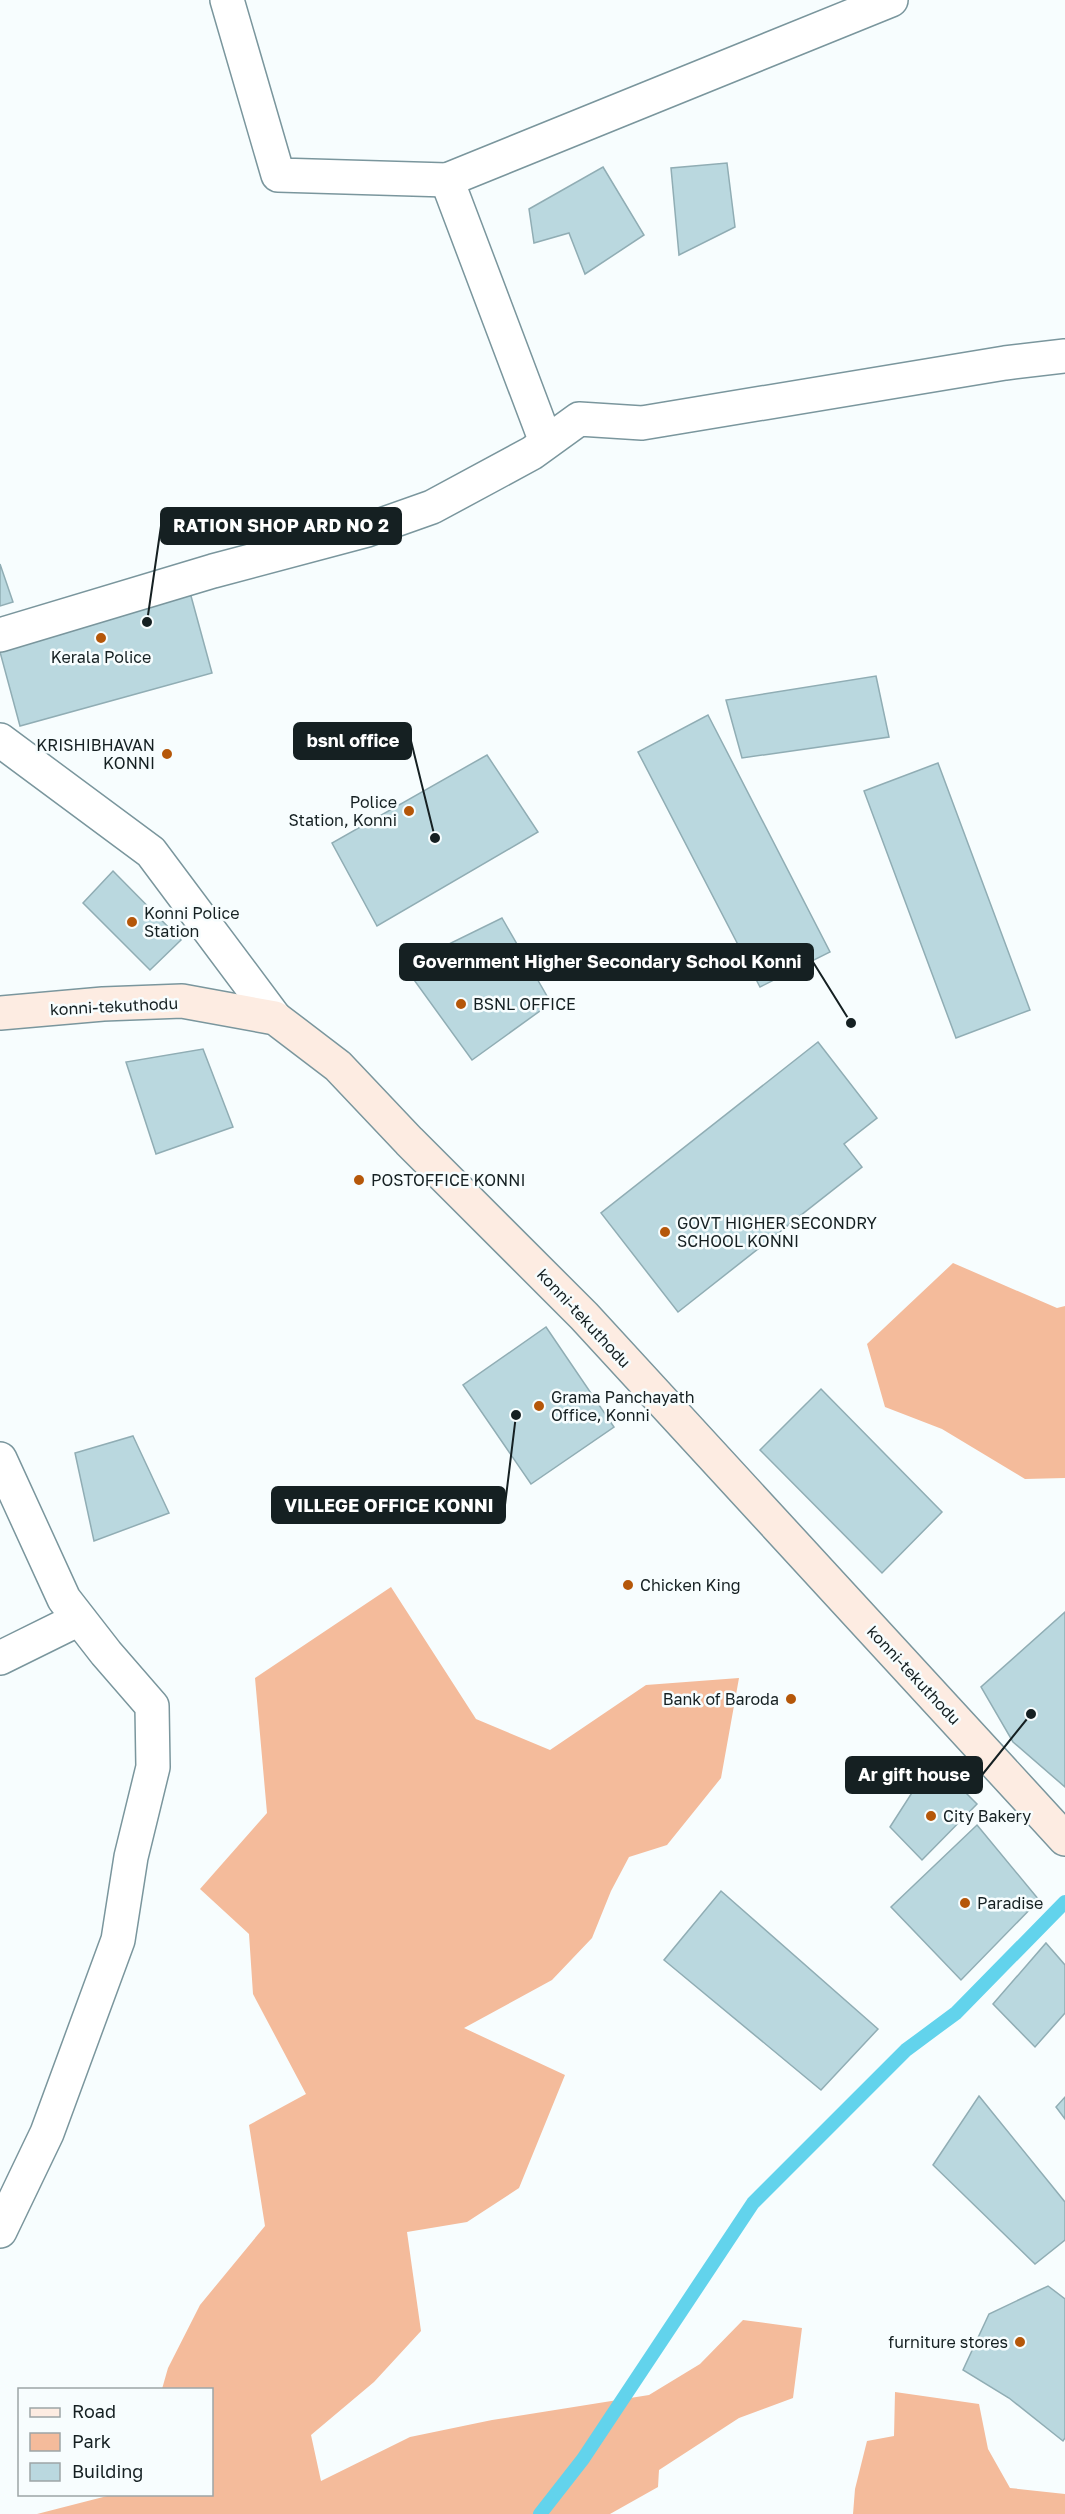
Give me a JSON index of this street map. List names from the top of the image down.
{
  "streets": {
    "main road": ["konni-tekuthodu"]
  },
  "places": [
    "RATION SHOP ARD NO 2",
    "Kerala Police",
    "KRISHIBHAVAN KONNI",
    "Police Station, Konni",
    "bsnl office",
    "Konni Police Station",
    "BSNL OFFICE",
    "Government Higher Secondary School Konni",
    "POSTOFFICE KONNI",
    "GOVT HIGHER SECONDRY SCHOOL KONNI",
    "Grama Panchayath Office, Konni",
    "VILLEGE OFFICE KONNI",
    "Chicken King",
    "Bank of Baroda",
    "Ar gift house",
    "City Bakery",
    "Paradise",
    "furniture stores"
  ],
  "legend": ["Road", "Park", "Building"]
}
